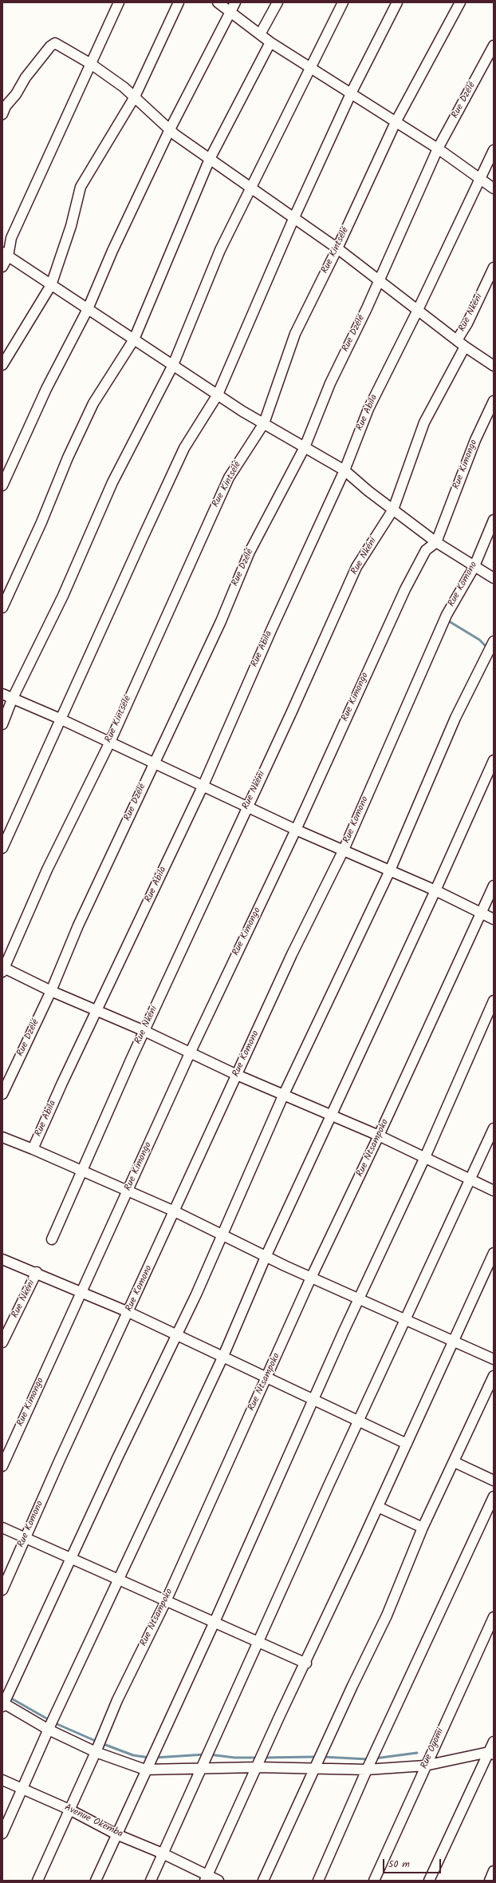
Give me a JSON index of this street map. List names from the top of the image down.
{
  "streets": {
    "street": [
      "Rue Dzélé",
      "Rue Kintsélé",
      "Rue Nkéni",
      "Rue Abila",
      "Rue Kimongo",
      "Rue Komono",
      "Rue Ntsampoko",
      "Rue Oyomi",
      "Avenue Okemba"
    ]
  },
  "crossings": [
    ["Rue Ntsampoko", "Avenue Okemba"]
  ],
  "scale_bar": "50 m"
}
